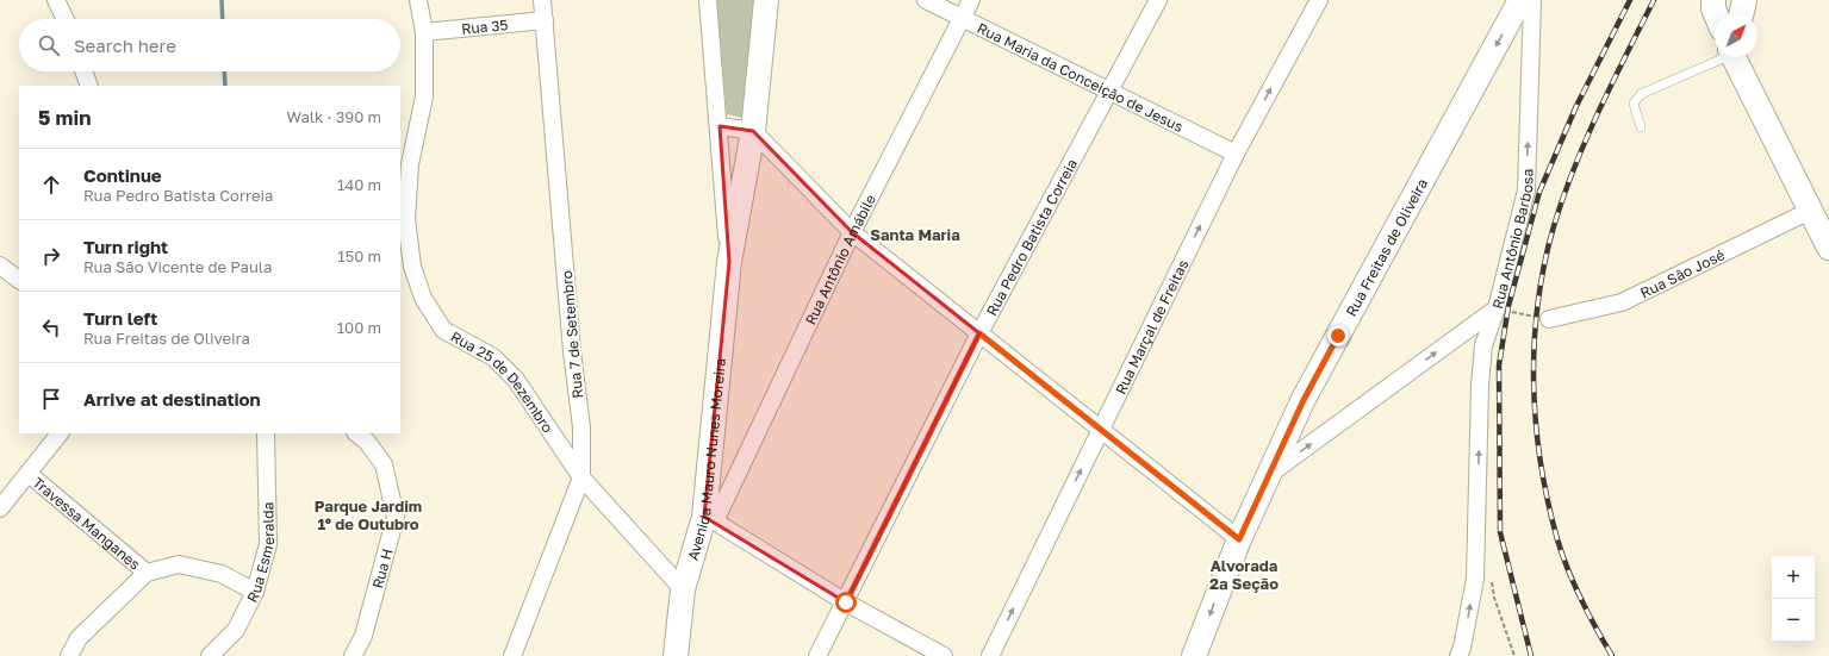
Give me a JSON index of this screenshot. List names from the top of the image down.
{
  "streets": {
    "street": [
      "Rua 35",
      "Rua Maria da Conceição de Jesus",
      "Rua Antônio Barbosa",
      "Rua Pedro Batista Correia",
      "Rua Freitas de Oliveira",
      "Rua Antônio Amábile",
      "Rua São José",
      "Rua Marçal de Freitas",
      "Rua 7 de Setembro",
      "Rua 25 de Dezembro",
      "Avenida Mauro Nunes Moreira",
      "Travessa Manganes",
      "Rua Esmeralda",
      "Rua H"
    ]
  },
  "crossings": [
    ["Rua 35", "Rua 7 de Setembro"],
    ["Rua 35", "Rua 25 de Dezembro"],
    ["Rua Maria da Conceição de Jesus", "Rua Pedro Batista Correia"],
    ["Rua Maria da Conceição de Jesus", "Rua Antônio Amábile"],
    ["Rua Maria da Conceição de Jesus", "Rua Marçal de Freitas"],
    ["Rua Antônio Barbosa", "Rua Freitas de Oliveira"],
    ["Rua Antônio Amábile", "Avenida Mauro Nunes Moreira"],
    ["Rua 7 de Setembro", "Rua 25 de Dezembro"],
    ["Rua 25 de Dezembro", "Avenida Mauro Nunes Moreira"]
  ],
  "one_way": ["Rua Marçal de Freitas"],
  "districts": ["Santa Maria", "Parque Jardim 1º de Outubro", "Alvorada 2ª Seção"],
  "north": "top right",
  "page": {
    "search": "Search here",
    "heading": ["5 min", "Walk · 390 m"],
    "list": [
      ["Continue", "Rua Pedro Batista Correia", "140 m"],
      ["Turn right", "Rua São Vicente de Paula", "150 m"],
      ["Turn left", "Rua Freitas de Oliveira", "100 m"],
      "Arrive at destination"
    ],
    "map_buttons": ["+", "−"]
  }
}
